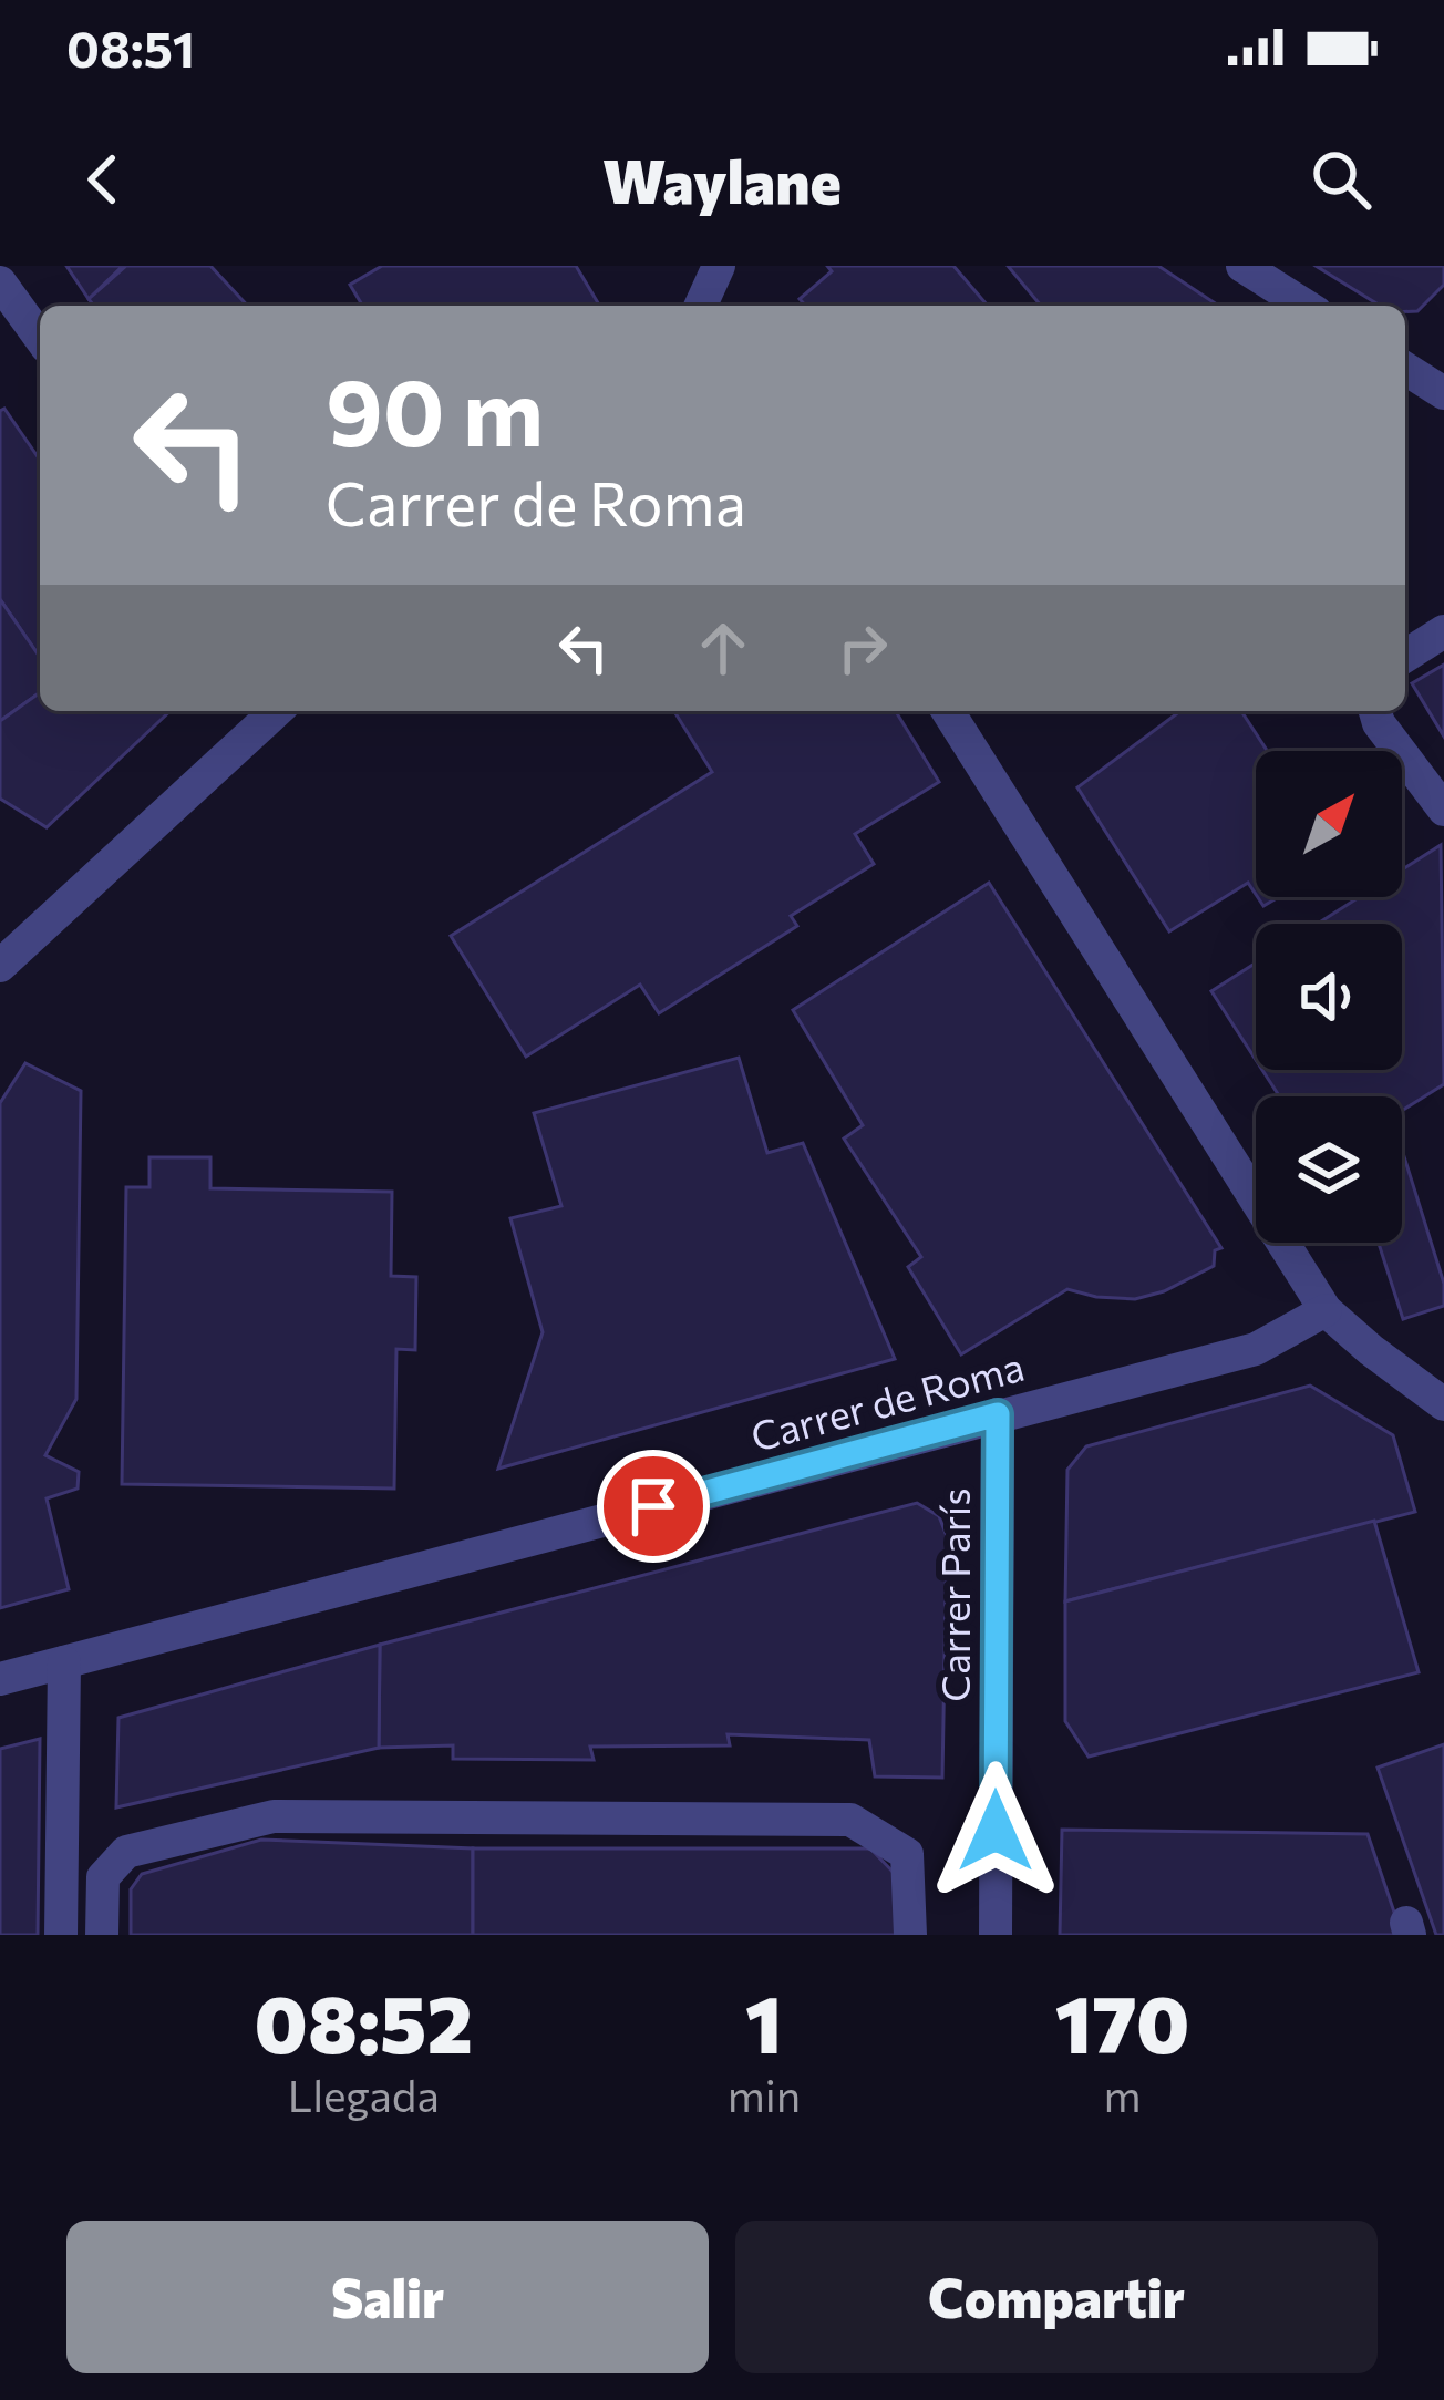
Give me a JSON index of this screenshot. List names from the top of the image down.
{
  "streets": {
    "street": ["Carrer de Roma", "Carrer París"]
  },
  "crossings": [
    ["Carrer de Roma", "Carrer París"]
  ],
  "north": "top right",
  "page": {
    "status": "08:51",
    "header": "Waylane",
    "turn": ["90 m", "Carrer de Roma"],
    "eta": [
      "08:52",
      "Llegada",
      "1",
      "min",
      "170",
      "m"
    ],
    "buttons": ["Salir", "Compartir"]
  }
}
